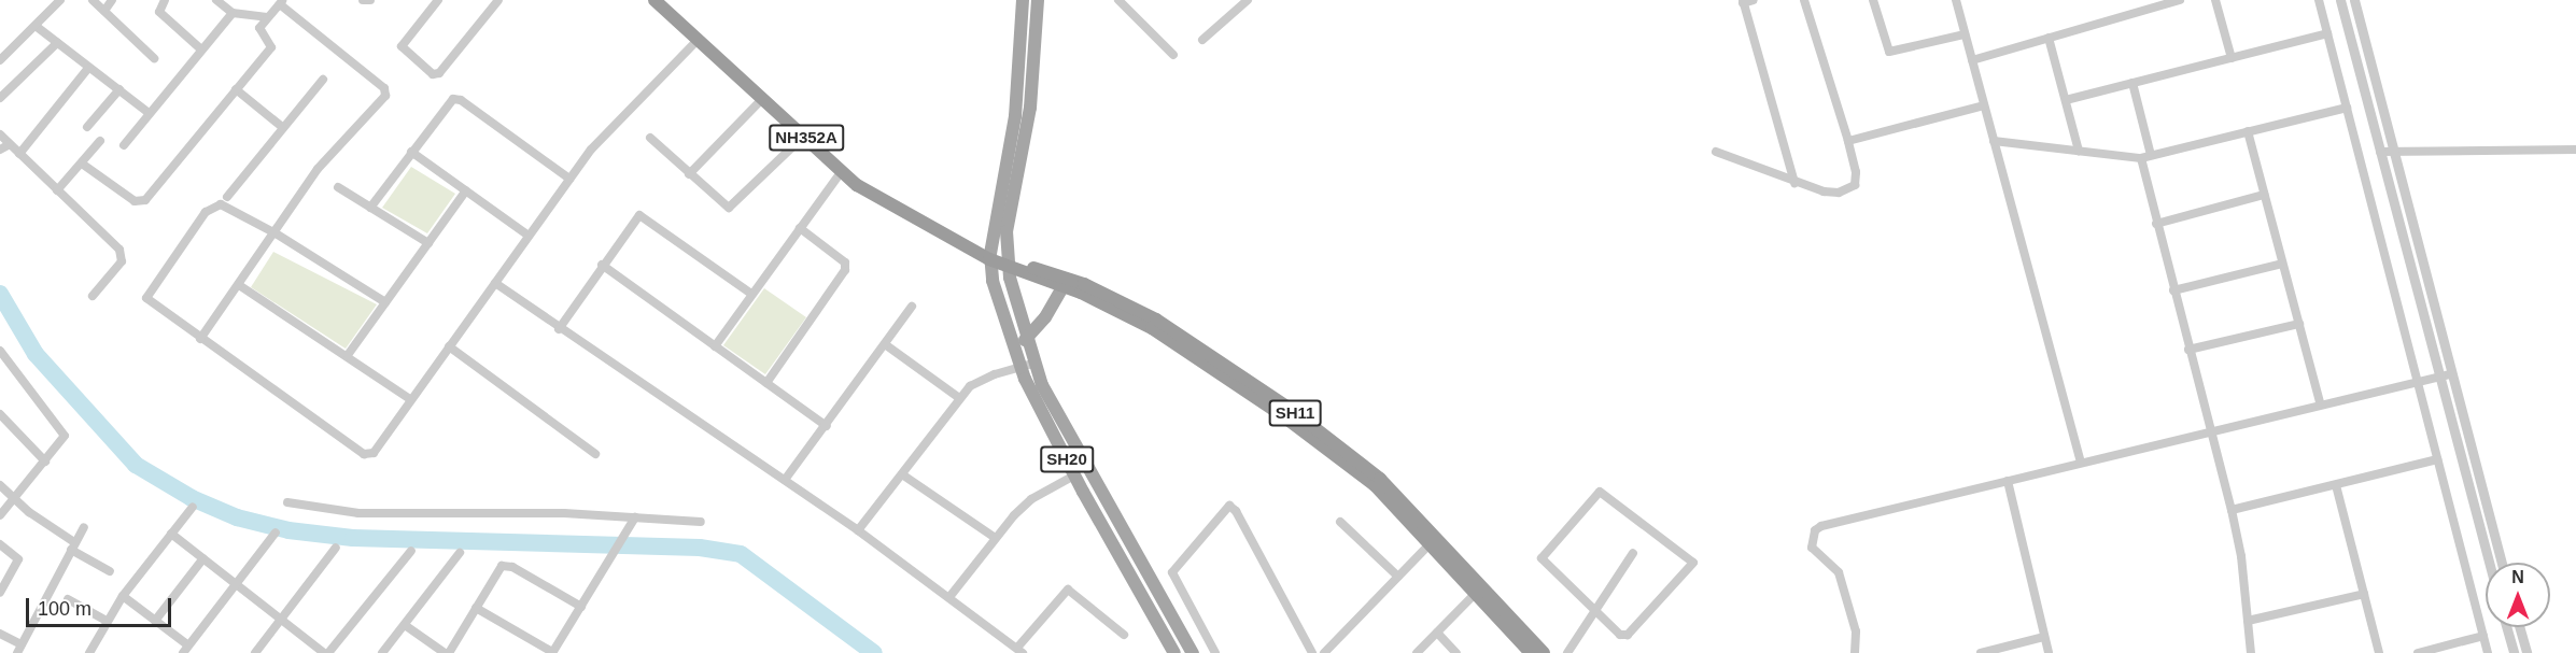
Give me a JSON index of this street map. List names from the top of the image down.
{
  "streets": {
    "highway": ["NH352A", "SH11"],
    "main road": ["SH20"]
  },
  "crossings": [
    ["NH352A", "SH11"],
    ["NH352A", "SH20"],
    ["SH11", "SH20"]
  ],
  "scale_bar": "100 m",
  "north": "top"
}
